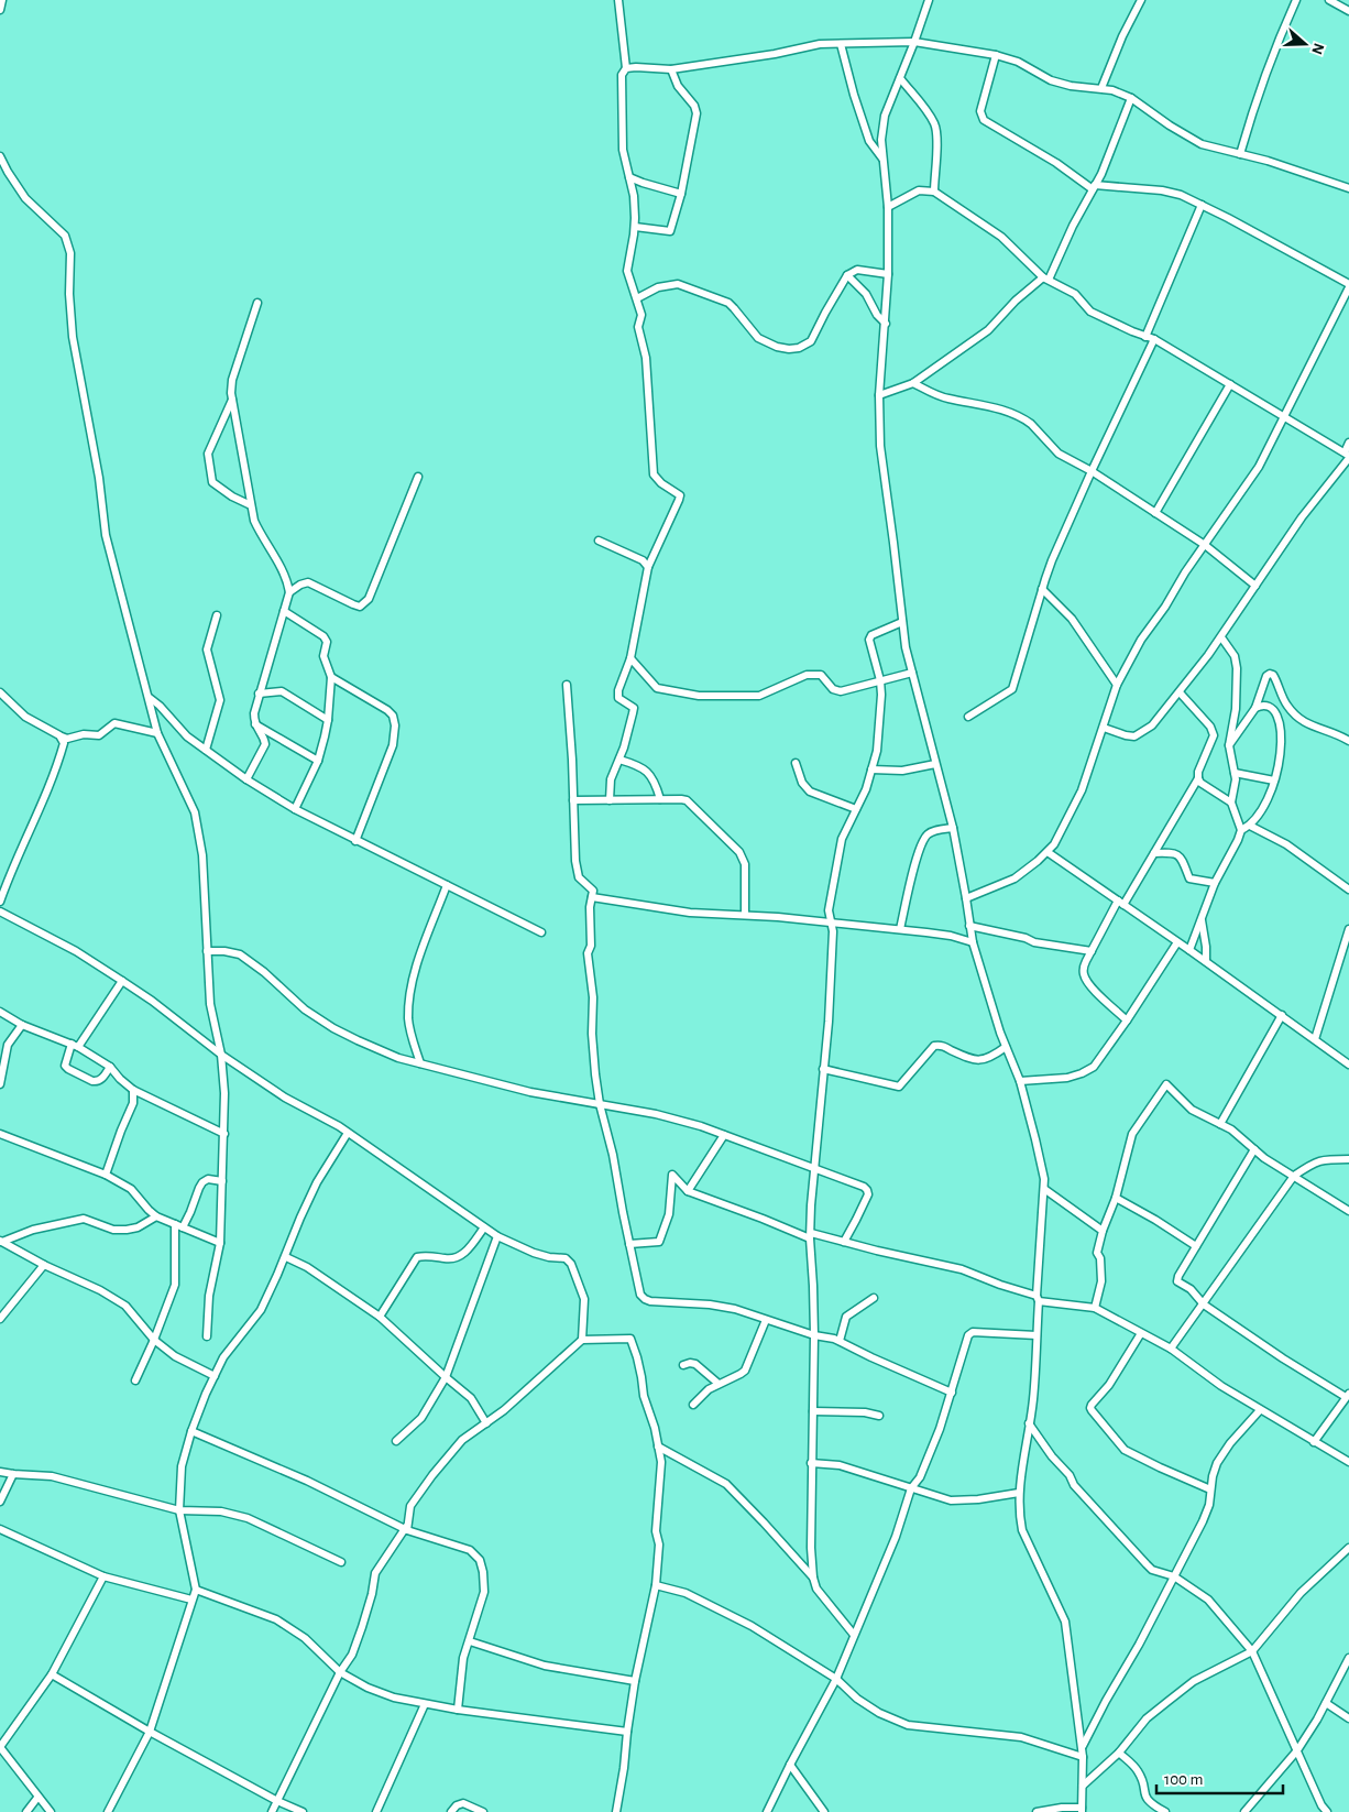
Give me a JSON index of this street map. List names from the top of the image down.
{
  "scale_bar": "100 m",
  "north": "right"
}
